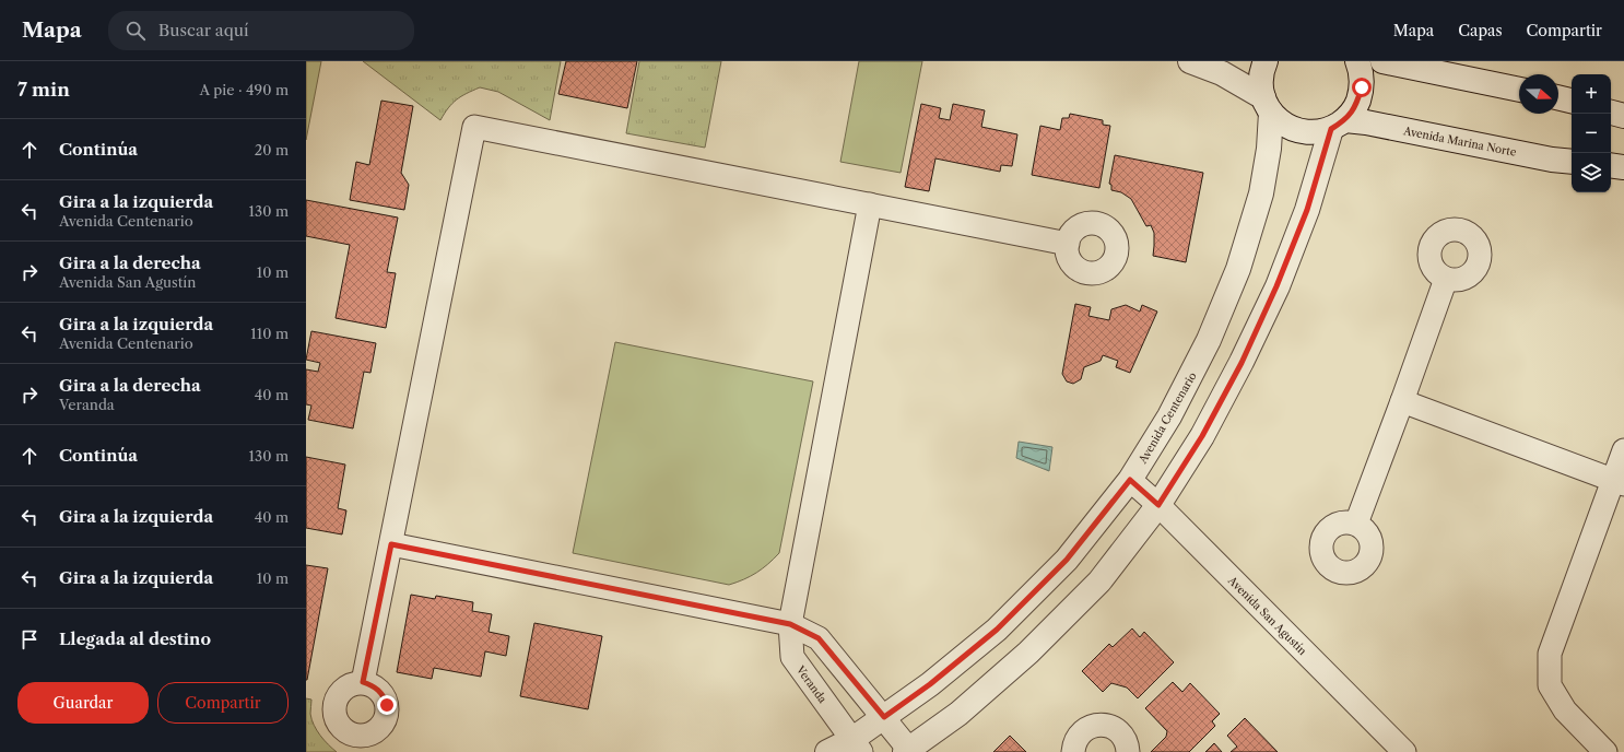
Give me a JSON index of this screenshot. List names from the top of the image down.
{
  "streets": {
    "street": [
      "Avenida Marina Norte",
      "Avenida Centenario",
      "Avenida San Agustín",
      "Veranda"
    ]
  },
  "crossings": [
    ["Avenida Marina Norte", "Avenida Centenario"],
    ["Avenida Centenario", "Avenida San Agustín"],
    ["Avenida Centenario", "Veranda"]
  ],
  "north": "right",
  "page": {
    "header": "Mapa",
    "search": "Buscar aquí",
    "nav": ["Mapa", "Capas", "Compartir"],
    "heading": ["7 min", "A pie · 490 m"],
    "map_buttons": ["+", "−"],
    "list": [
      ["Continúa", "20 m"],
      ["Gira a la izquierda", "Avenida Centenario", "130 m"],
      ["Gira a la derecha", "Avenida San Agustín", "10 m"],
      ["Gira a la izquierda", "Avenida Centenario", "110 m"],
      ["Gira a la derecha", "Veranda", "40 m"],
      ["Continúa", "130 m"],
      ["Gira a la izquierda", "40 m"],
      ["Gira a la izquierda", "10 m"],
      "Llegada al destino"
    ],
    "buttons": ["Guardar", "Compartir"]
  }
}
